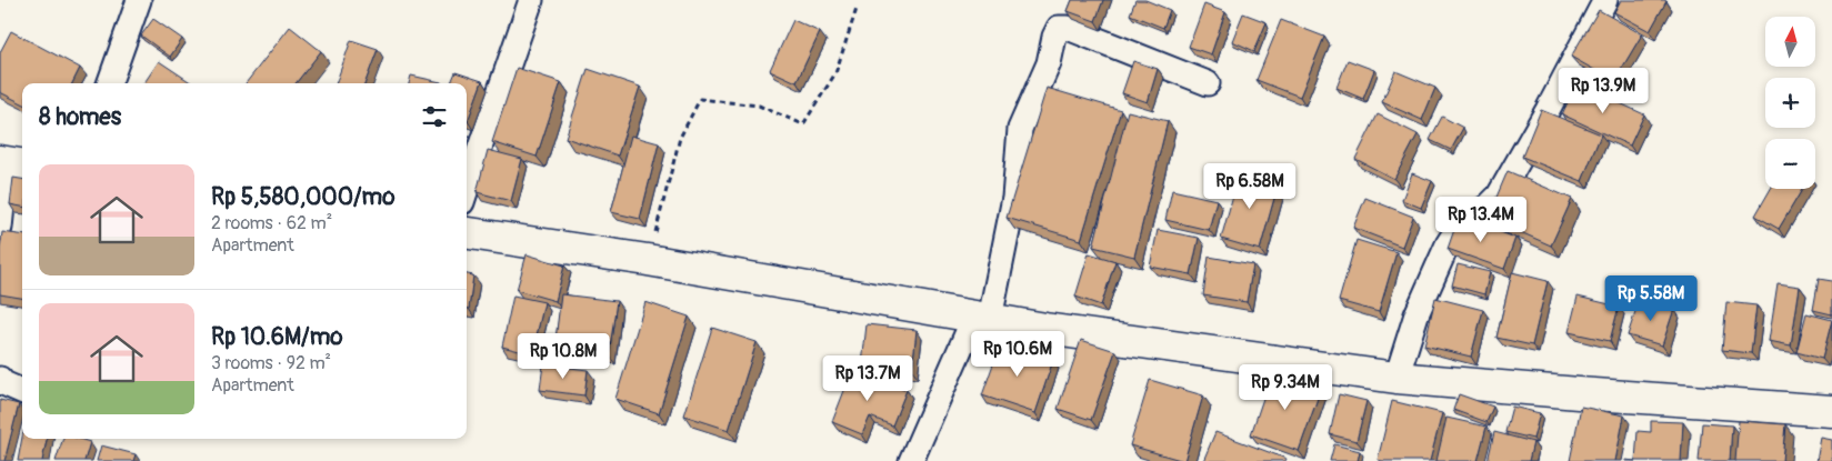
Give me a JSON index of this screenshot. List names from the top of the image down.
{
  "north": "top",
  "page": {
    "map_buttons": ["+", "−"],
    "price": [
      "Rp 13.9M",
      "Rp 6.58M",
      "Rp 13.4M",
      "Rp 5.58M",
      "Rp 10.6M",
      "Rp 10.8M",
      "Rp 13.7M",
      "Rp 9.34M"
    ],
    "heading": "8 homes",
    "list": [
      {
        "name": "Rp 5,580,000/mo",
        "note": "2 rooms · 62 m² · Apartment"
      },
      {
        "name": "Rp 10.6M/mo",
        "note": "3 rooms · 92 m² · Apartment"
      }
    ]
  }
}
